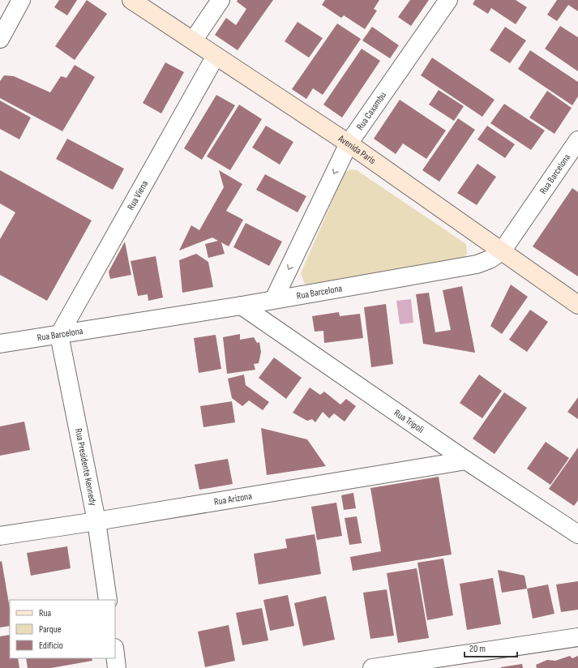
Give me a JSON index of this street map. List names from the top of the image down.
{
  "streets": {
    "street": [
      "Rua Caxambu",
      "Avenida Paris",
      "Rua Barcelona",
      "Rua Viena",
      "Rua Tripoli",
      "Rua Presidente Kennedy",
      "Rua Arizona"
    ]
  },
  "crossings": [
    ["Rua Caxambu", "Avenida Paris"],
    ["Rua Caxambu", "Rua Barcelona"],
    ["Avenida Paris", "Rua Barcelona"],
    ["Avenida Paris", "Rua Viena"],
    ["Rua Barcelona", "Rua Viena"],
    ["Rua Barcelona", "Rua Tripoli"],
    ["Rua Barcelona", "Rua Presidente Kennedy"],
    ["Rua Viena", "Rua Presidente Kennedy"],
    ["Rua Tripoli", "Rua Arizona"],
    ["Rua Presidente Kennedy", "Rua Arizona"]
  ],
  "one_way": ["Rua Caxambu"],
  "legend": ["Rua", "Parque", "Edifício"],
  "scale_bar": "20 m"
}
